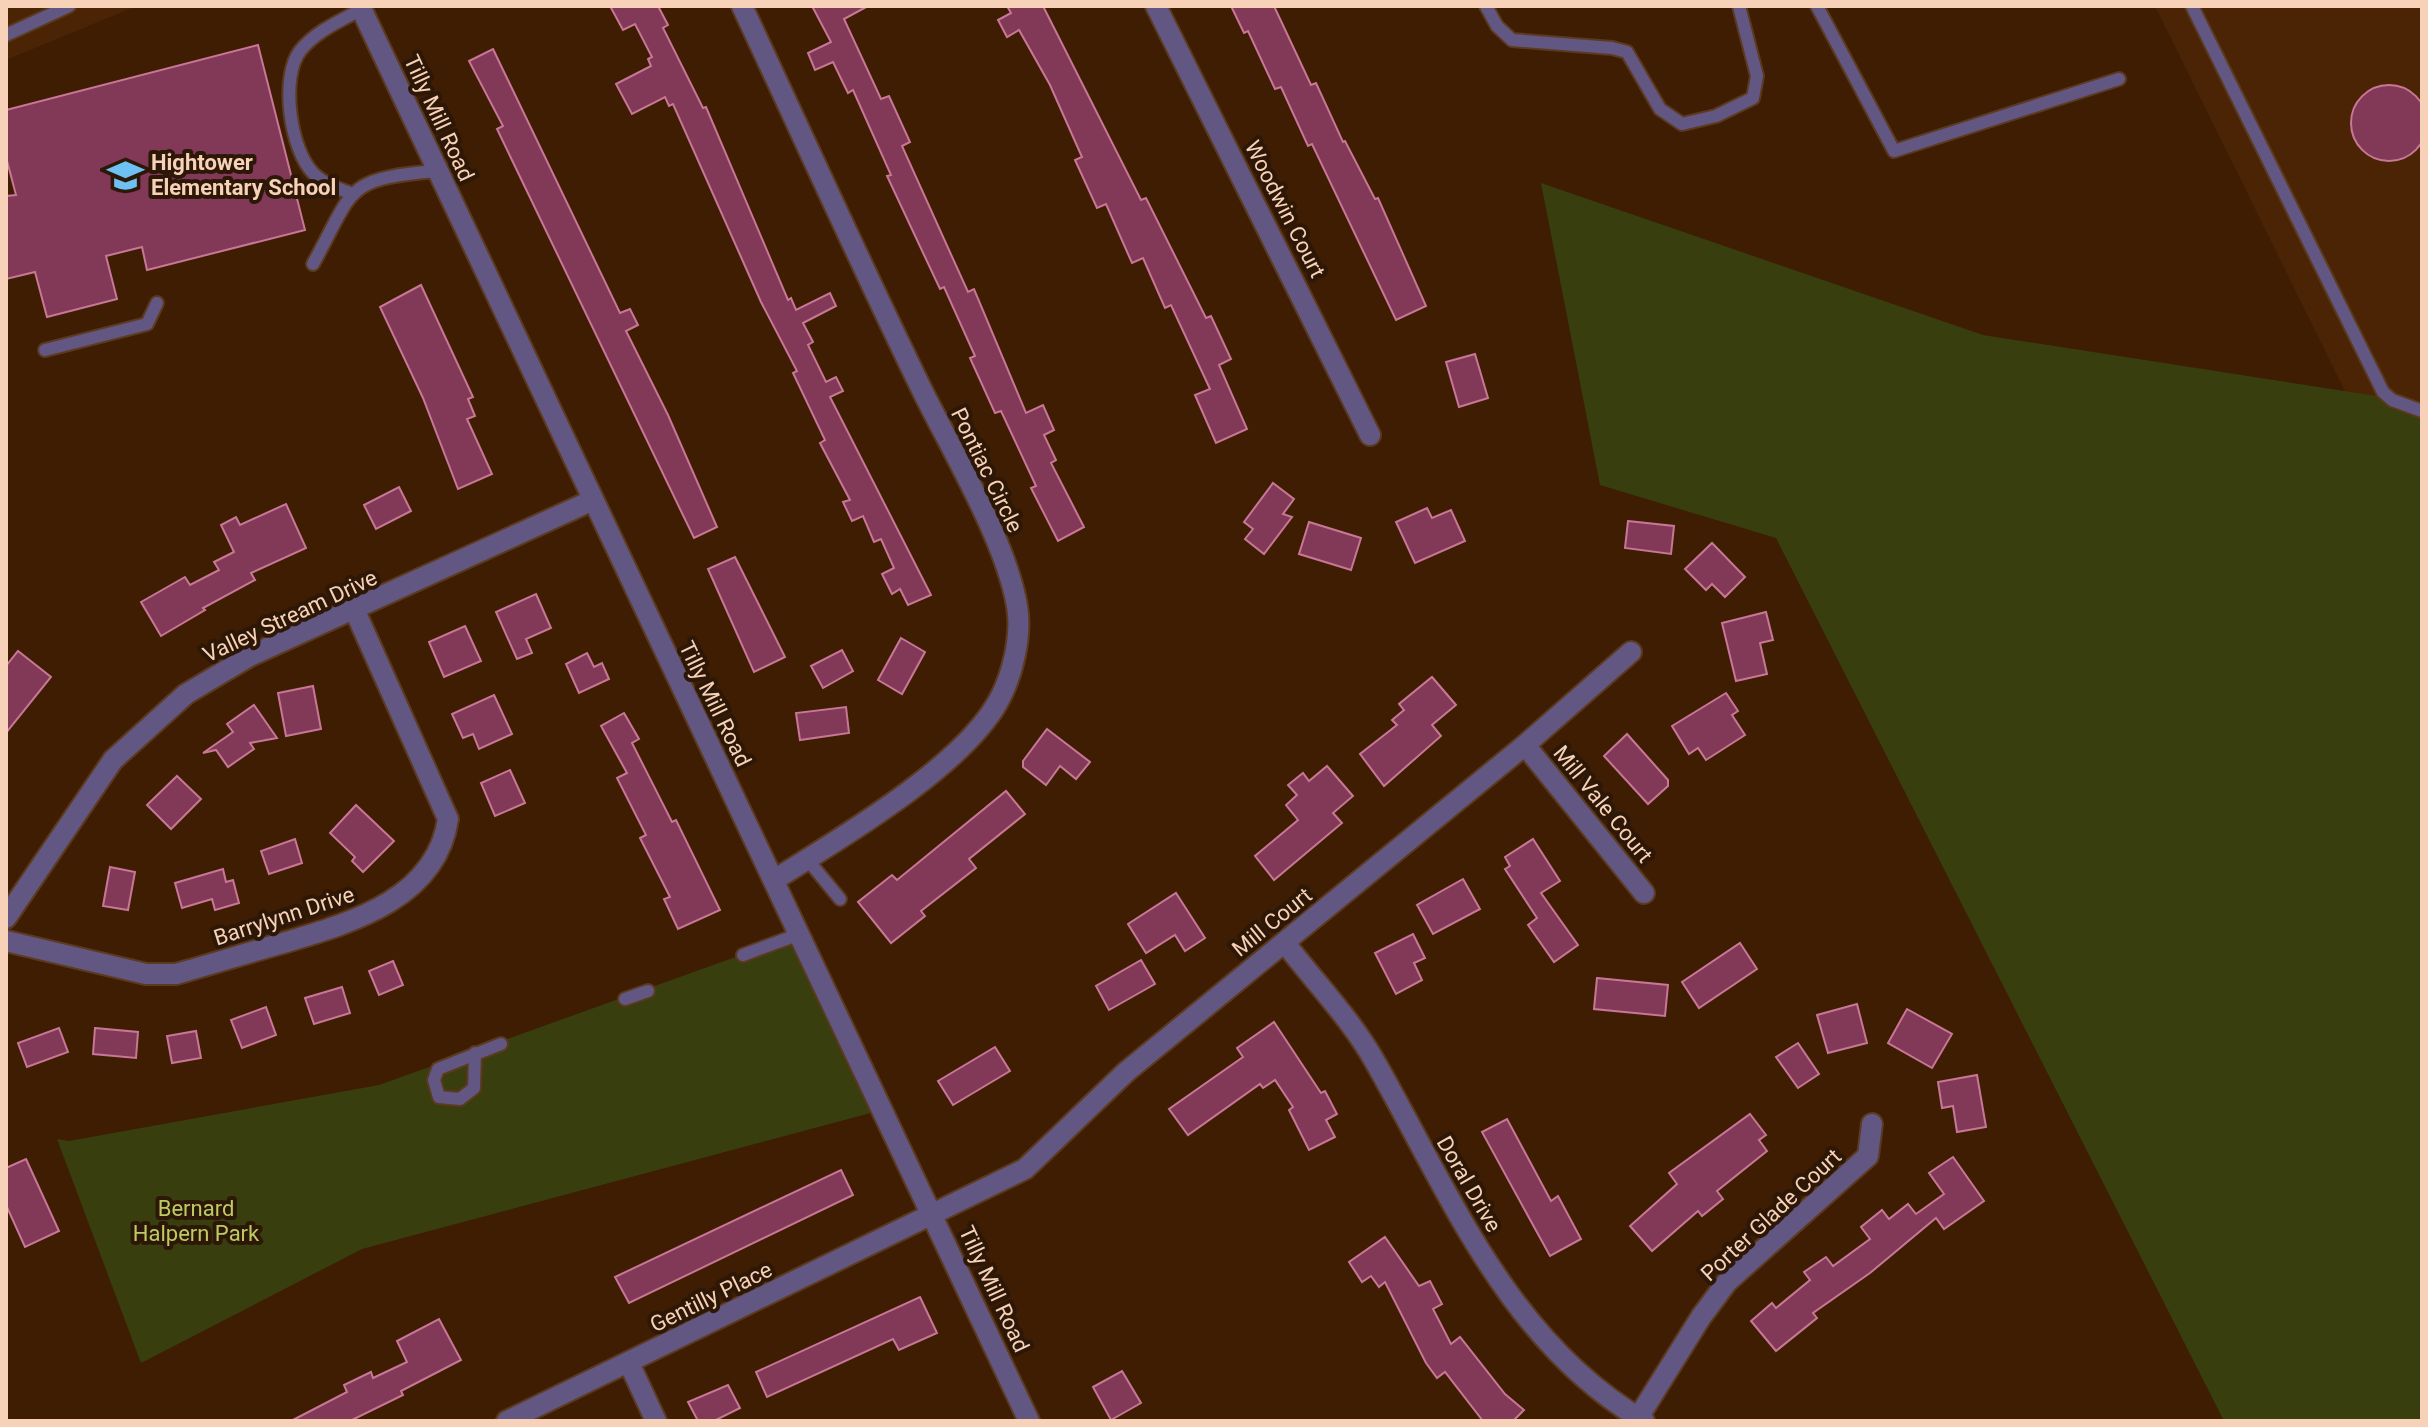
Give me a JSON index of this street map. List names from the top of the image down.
{
  "streets": {
    "street": [
      "Tilly Mill Road",
      "Woodwin Court",
      "Pontiac Circle",
      "Valley Stream Drive",
      "Mill Vale Court",
      "Barrylynn Drive",
      "Mill Court",
      "Doral Drive",
      "Porter Glade Court",
      "Gentilly Place"
    ]
  },
  "crossings": [
    ["Tilly Mill Road", "Pontiac Circle"],
    ["Tilly Mill Road", "Valley Stream Drive"],
    ["Tilly Mill Road", "Mill Court"],
    ["Tilly Mill Road", "Gentilly Place"],
    ["Valley Stream Drive", "Barrylynn Drive"],
    ["Mill Vale Court", "Mill Court"],
    ["Mill Court", "Doral Drive"],
    ["Mill Court", "Gentilly Place"],
    ["Doral Drive", "Porter Glade Court"]
  ],
  "parks": ["Bernard Halpern Park"],
  "places": {
    "school or university": ["Hightower Elementary School"]
  }
}
